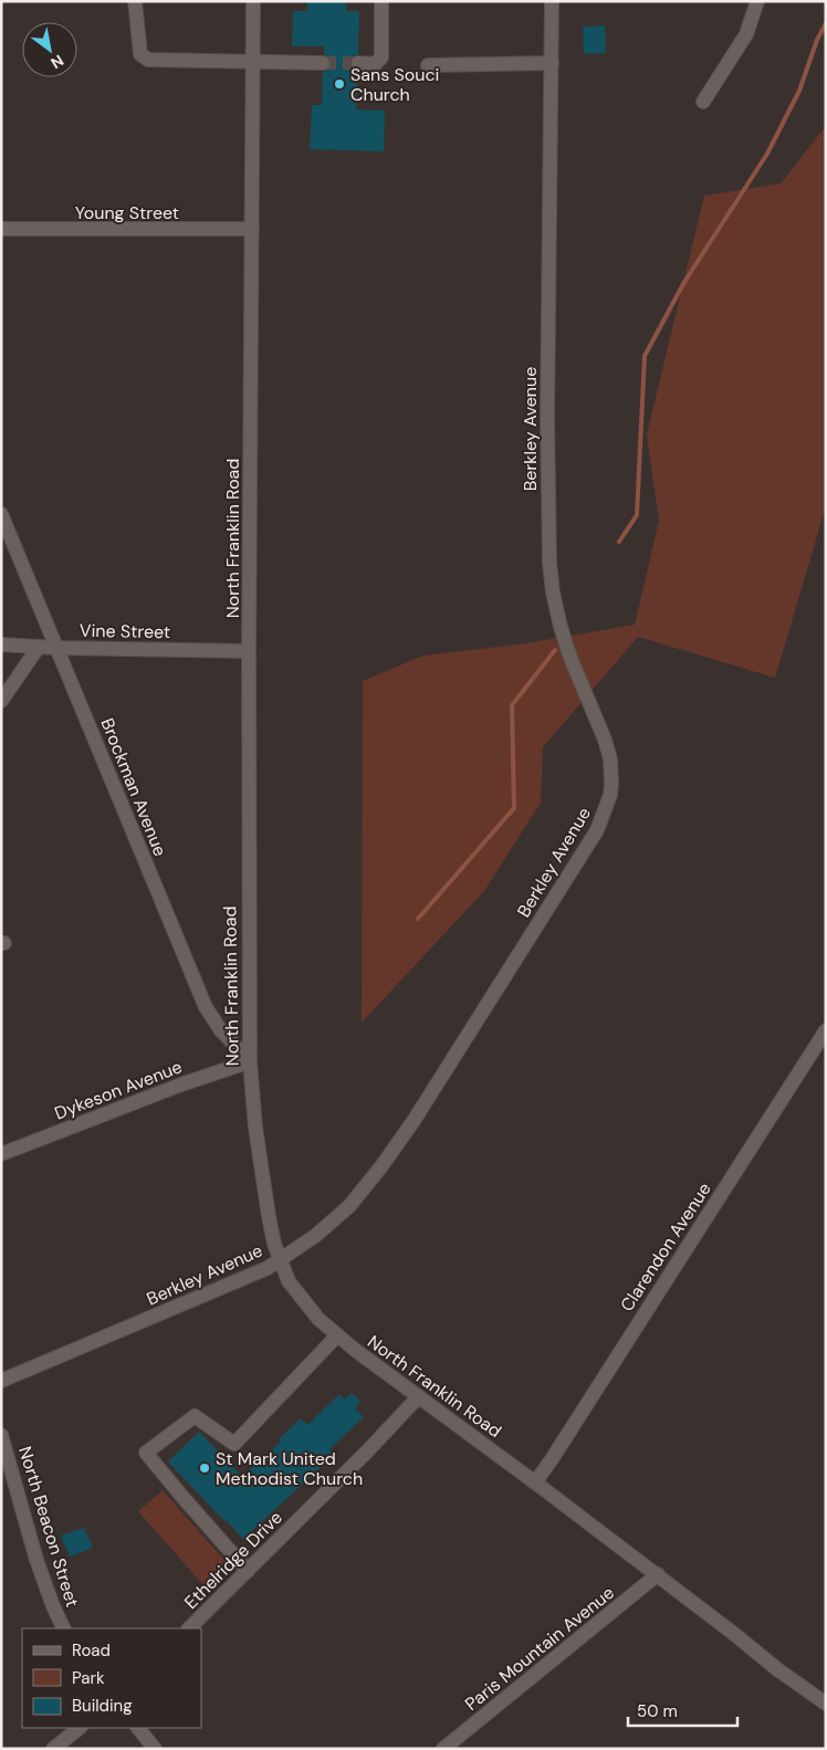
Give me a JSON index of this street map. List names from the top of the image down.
{
  "streets": {
    "street": [
      "Young Street",
      "Berkley Avenue",
      "North Franklin Road",
      "Vine Street",
      "Brockman Avenue",
      "Dykeson Avenue",
      "Clarendon Avenue",
      "North Beacon Street",
      "Ethelridge Drive",
      "Paris Mountain Avenue"
    ]
  },
  "crossings": [
    ["Young Street", "North Franklin Road"],
    ["Berkley Avenue", "North Franklin Road"],
    ["North Franklin Road", "Vine Street"],
    ["North Franklin Road", "Brockman Avenue"],
    ["North Franklin Road", "Dykeson Avenue"],
    ["North Franklin Road", "Clarendon Avenue"],
    ["North Franklin Road", "Ethelridge Drive"],
    ["North Franklin Road", "Paris Mountain Avenue"],
    ["Vine Street", "Brockman Avenue"],
    ["Brockman Avenue", "Dykeson Avenue"]
  ],
  "places": ["Sans Souci Church", "St Mark United Methodist Church"],
  "legend": ["Road", "Park", "Building"],
  "scale_bar": "50 m",
  "north": "bottom right"
}
